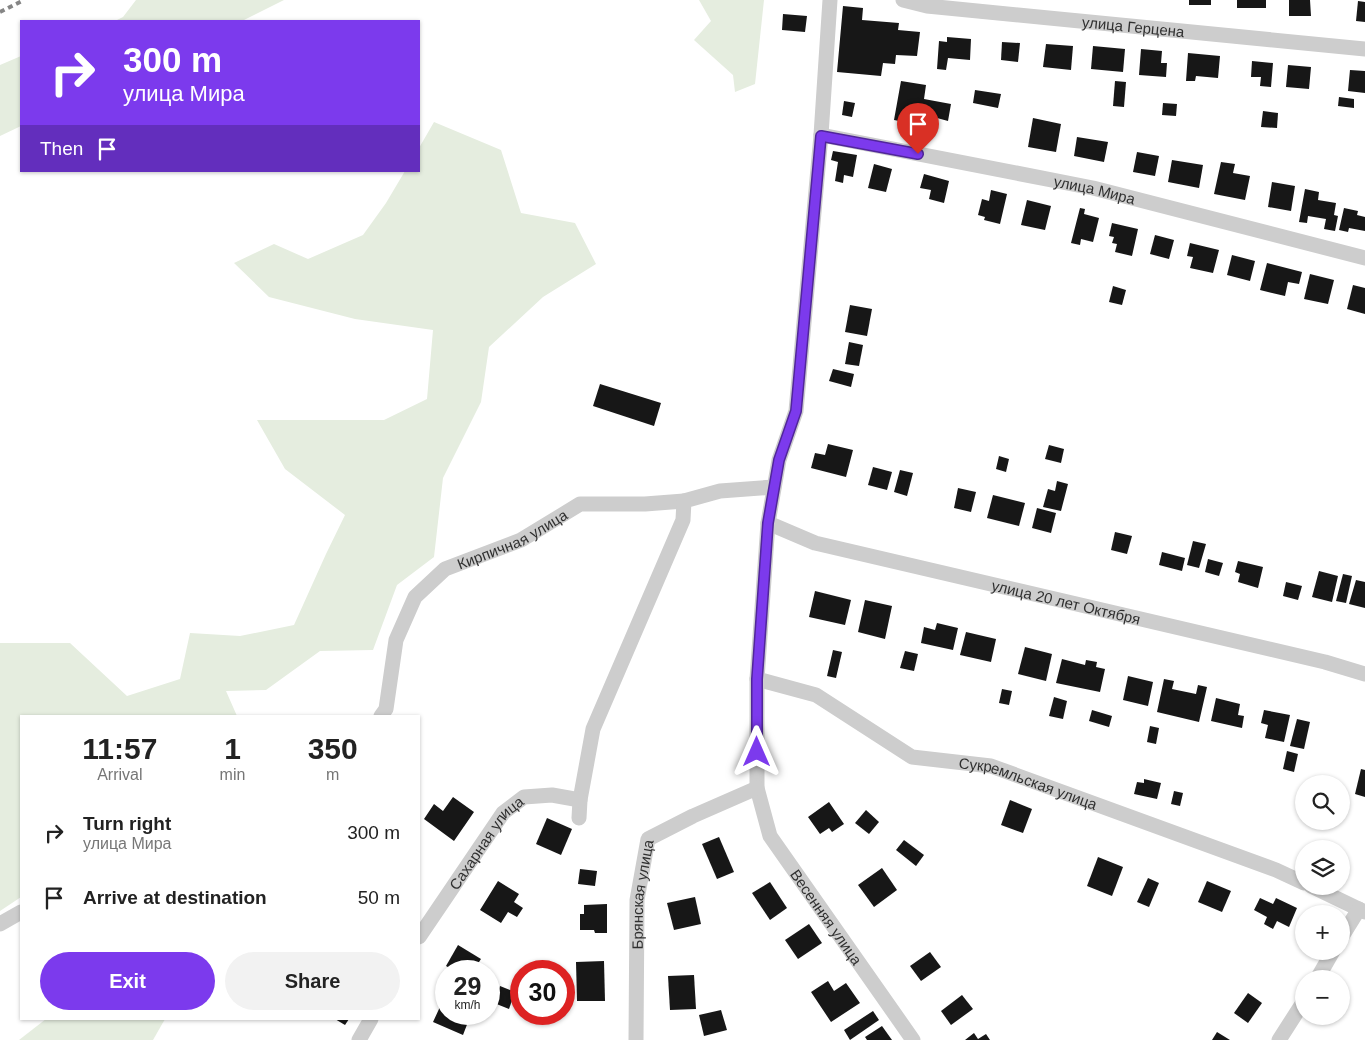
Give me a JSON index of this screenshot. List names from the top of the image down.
{
  "streets": {
    "street": [
      "улица Герцена",
      "улица Мира",
      "Кирпичная улица",
      "улица 20 лет Октября",
      "Сукремльская улица",
      "Сахарная улица",
      "Брянская улица",
      "Весенняя улица"
    ]
  },
  "crossings": [
    ["улица Мира", "Весенняя улица"],
    ["Кирпичная улица", "Весенняя улица"],
    ["улица 20 лет Октября", "Весенняя улица"],
    ["Сукремльская улица", "Весенняя улица"],
    ["Брянская улица", "Весенняя улица"]
  ],
  "page": {
    "turn": ["300 m", "улица Мира"],
    "then": "Then",
    "eta": [
      "11:57",
      "Arrival",
      "1",
      "min",
      "350",
      "m"
    ],
    "map_buttons": ["+", "−"],
    "list": [
      {
        "name": "Turn right",
        "note": "улица Мира",
        "value": "300 m"
      },
      {
        "name": "Arrive at destination",
        "value": "50 m"
      }
    ],
    "buttons": ["Exit", "Share"],
    "speed": "29 km/h",
    "limit": "30"
  }
}
